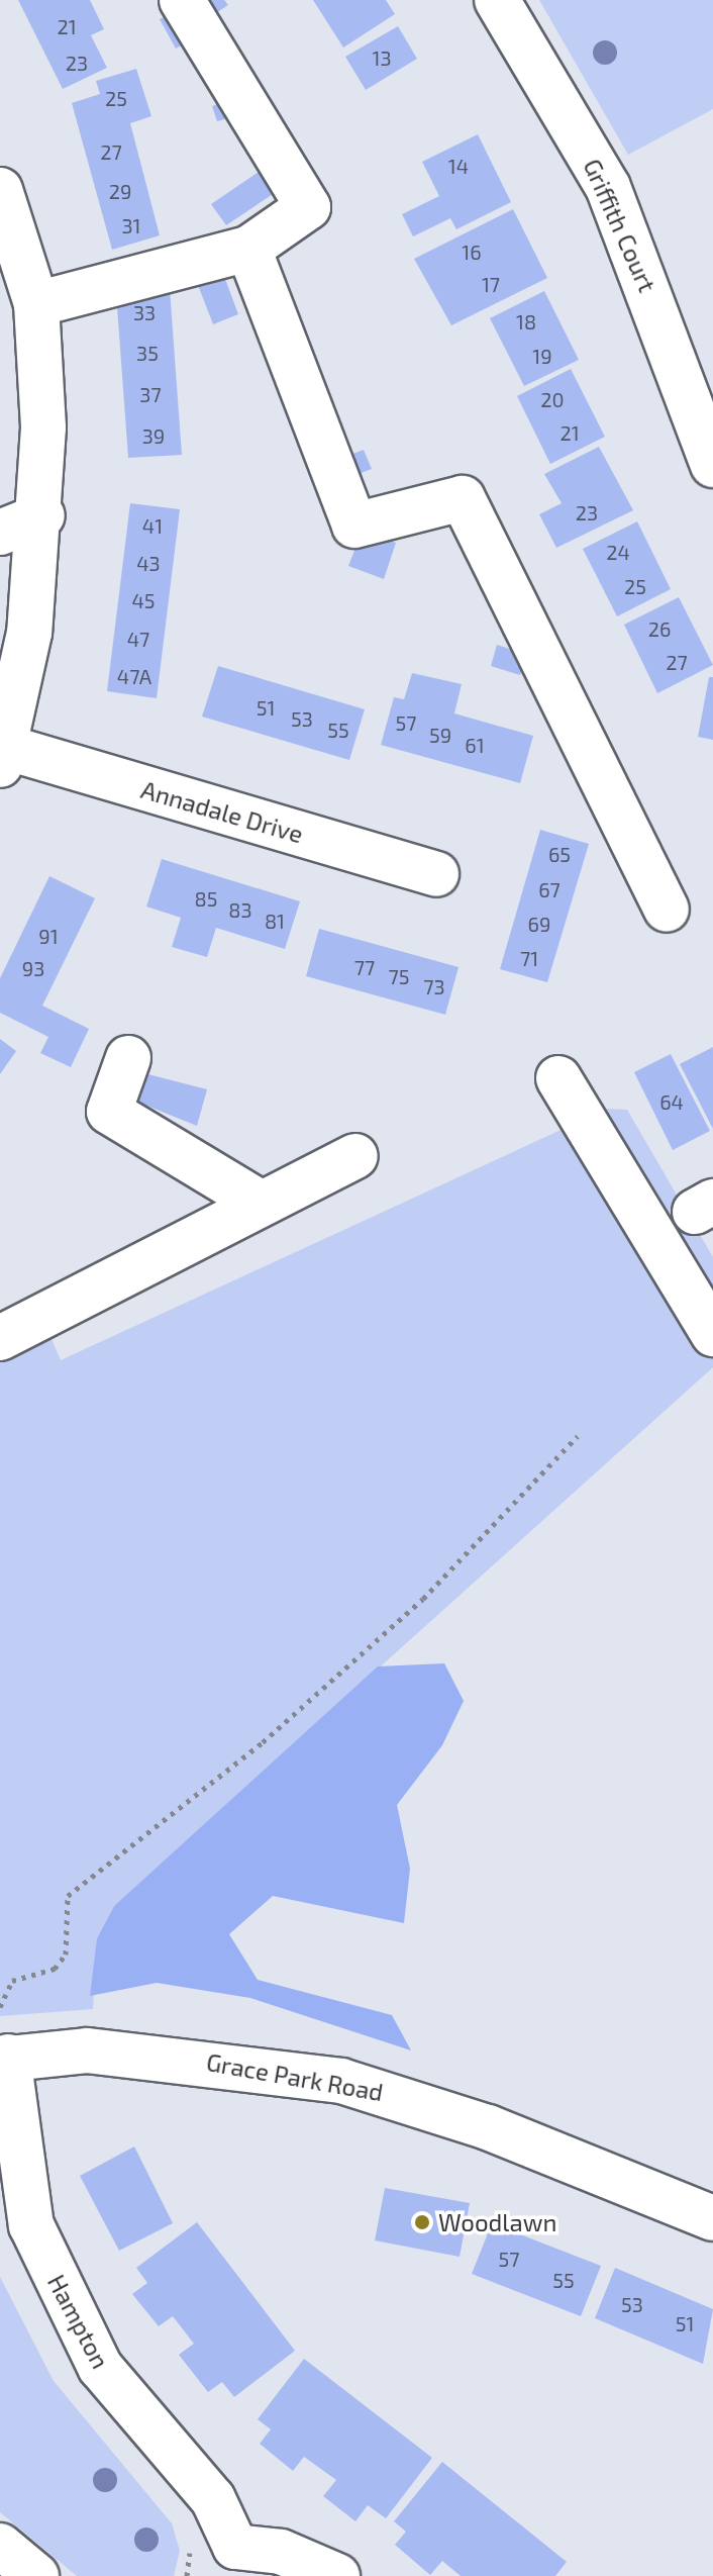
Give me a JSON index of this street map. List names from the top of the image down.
{
  "streets": {
    "street": [
      "Griffith Court",
      "Annadale Drive",
      "Grace Park Road",
      "Hampton"
    ]
  },
  "crossings": [
    ["Grace Park Road", "Hampton"]
  ],
  "places": ["Woodlawn"],
  "house_numbers": [
    "21",
    "13",
    "23",
    "25",
    "27",
    "14",
    "29",
    "31",
    "16",
    "17",
    "33",
    "18",
    "35",
    "19",
    "37",
    "20",
    "21",
    "39",
    "23",
    "41",
    "24",
    "43",
    "25",
    "45",
    "26",
    "47",
    "27",
    "47A",
    "51",
    "53",
    "57",
    "55",
    "59",
    "61",
    "65",
    "67",
    "85",
    "83",
    "81",
    "69",
    "91",
    "71",
    "77",
    "93",
    "75",
    "73",
    "64",
    "57",
    "55",
    "53",
    "51"
  ]
}
